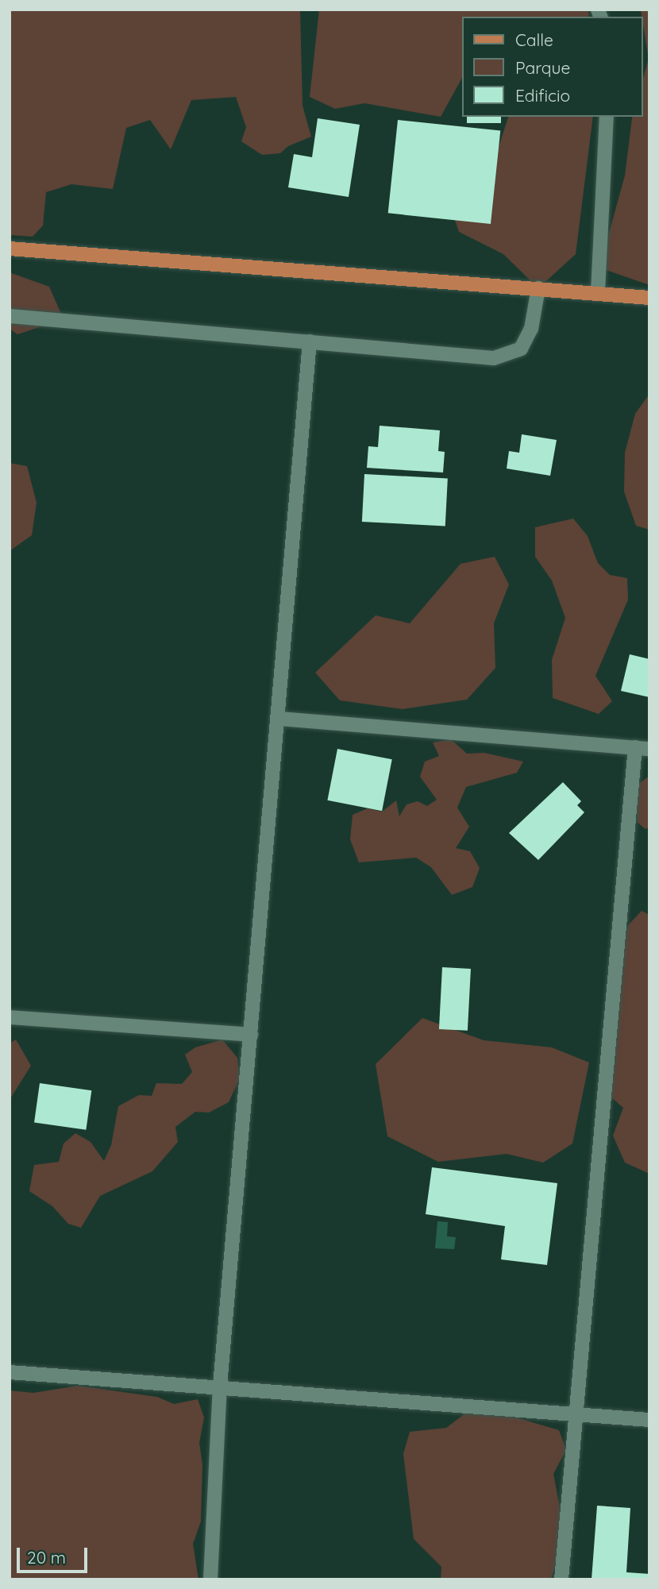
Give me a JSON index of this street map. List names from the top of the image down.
{
  "legend": ["Calle", "Parque", "Edificio"],
  "scale_bar": "20 m"
}
